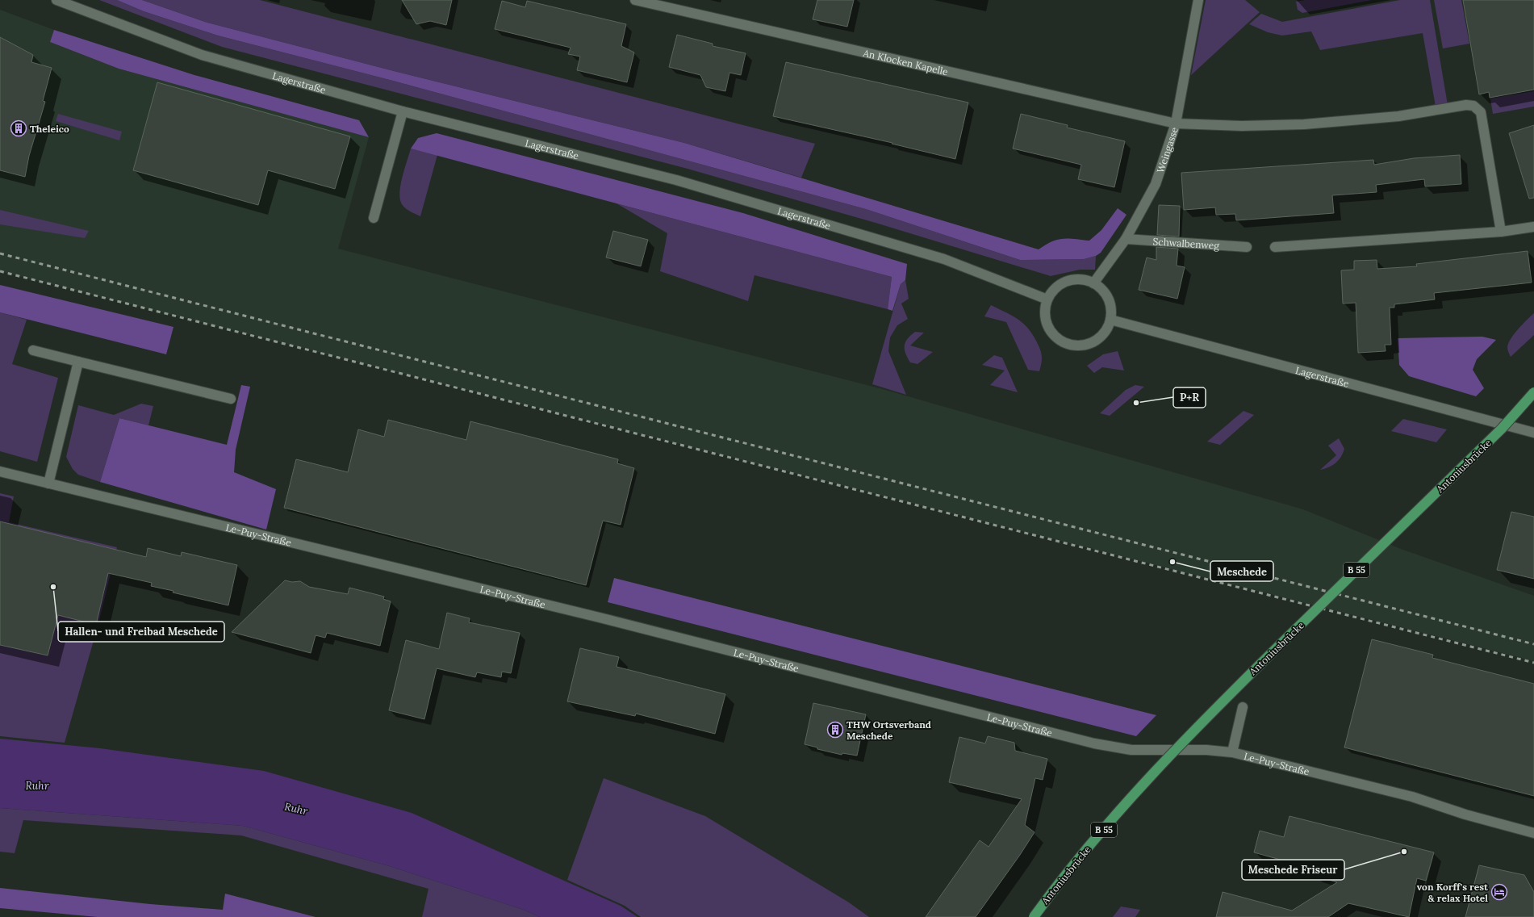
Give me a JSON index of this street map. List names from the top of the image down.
{
  "streets": {
    "main road": ["Antoniusbrücke", "B 55"],
    "street": [
      "An Klocken Kapelle",
      "Lagerstraße",
      "Weingasse",
      "Schwalbenweg",
      "Le-Puy-Straße"
    ]
  },
  "crossings": [
    ["An Klocken Kapelle", "Weingasse"],
    ["Lagerstraße", "Weingasse"],
    ["Weingasse", "Schwalbenweg"]
  ],
  "water": ["Ruhr"],
  "places": {
    "building": ["Theleico", "THW Ortsverband Meschede"],
    "other": [
      "P+R",
      "Meschede",
      "Hallen- und Freibad Meschede",
      "Meschede Friseur"
    ],
    "hotel": ["von Korff's rest & relax Hotel"]
  }
}
